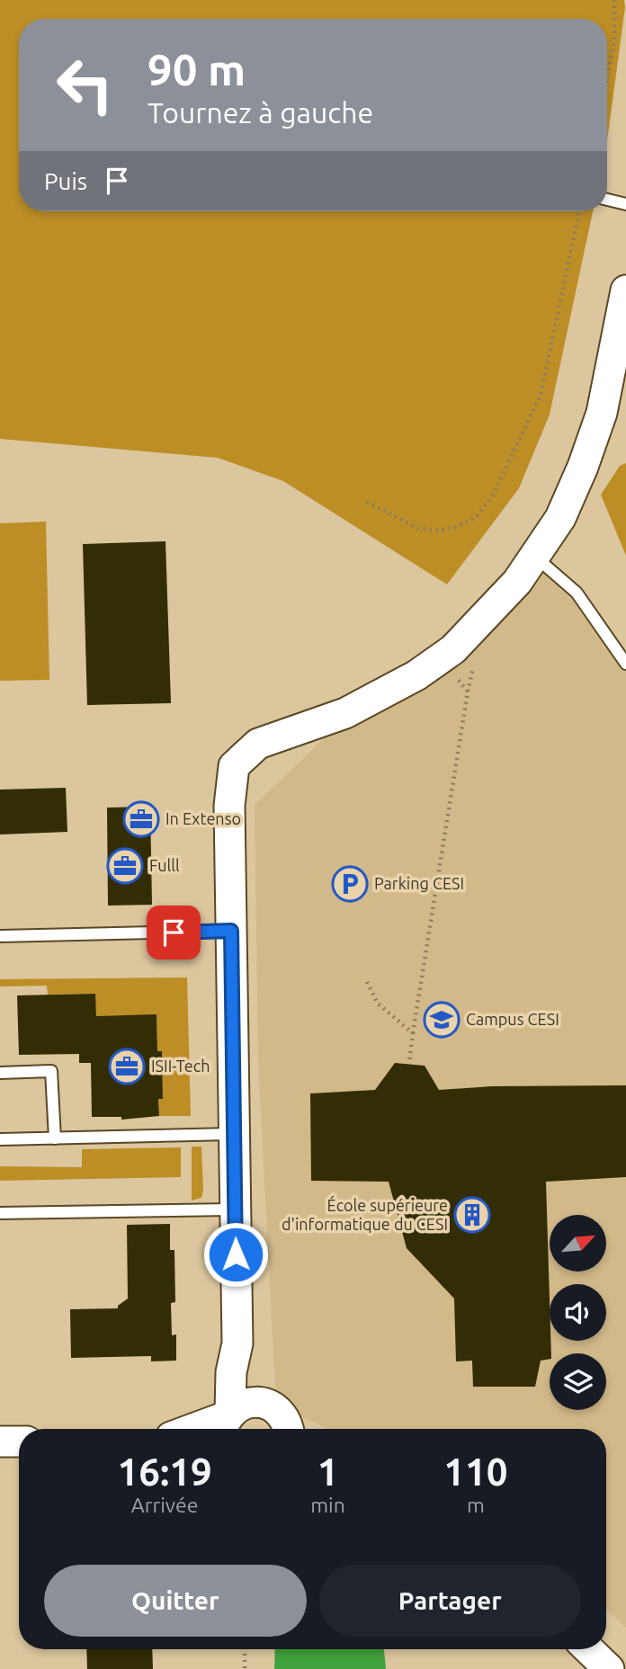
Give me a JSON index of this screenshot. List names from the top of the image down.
{
  "places": {
    "office": ["In Extenso", "Fulll", "ISII-Tech"],
    "parking": ["Parking CESI"],
    "school or university": ["Campus CESI"],
    "building": ["École supérieure d'informatique du CESI"]
  },
  "north": "top right",
  "page": {
    "turn": ["90 m", "Tournez à gauche"],
    "then": "Puis",
    "eta": [
      "16:19",
      "Arrivée",
      "1",
      "min",
      "110",
      "m"
    ],
    "buttons": ["Quitter", "Partager"]
  }
}
